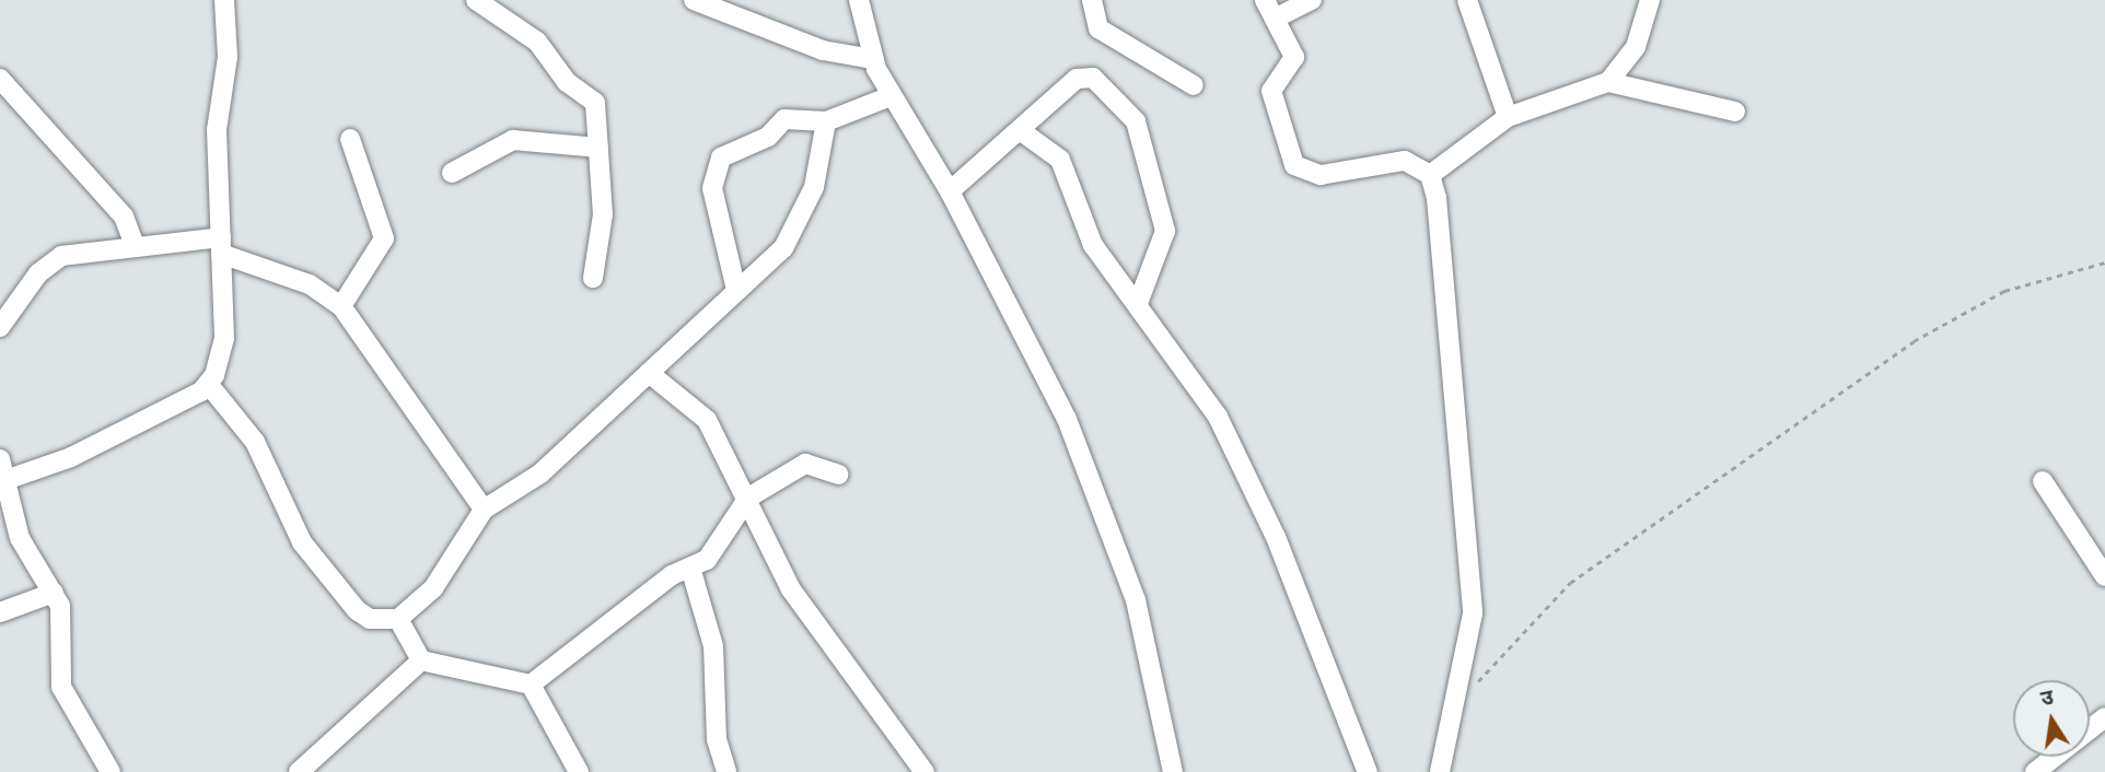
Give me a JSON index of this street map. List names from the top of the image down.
{
  "north": "top"
}
